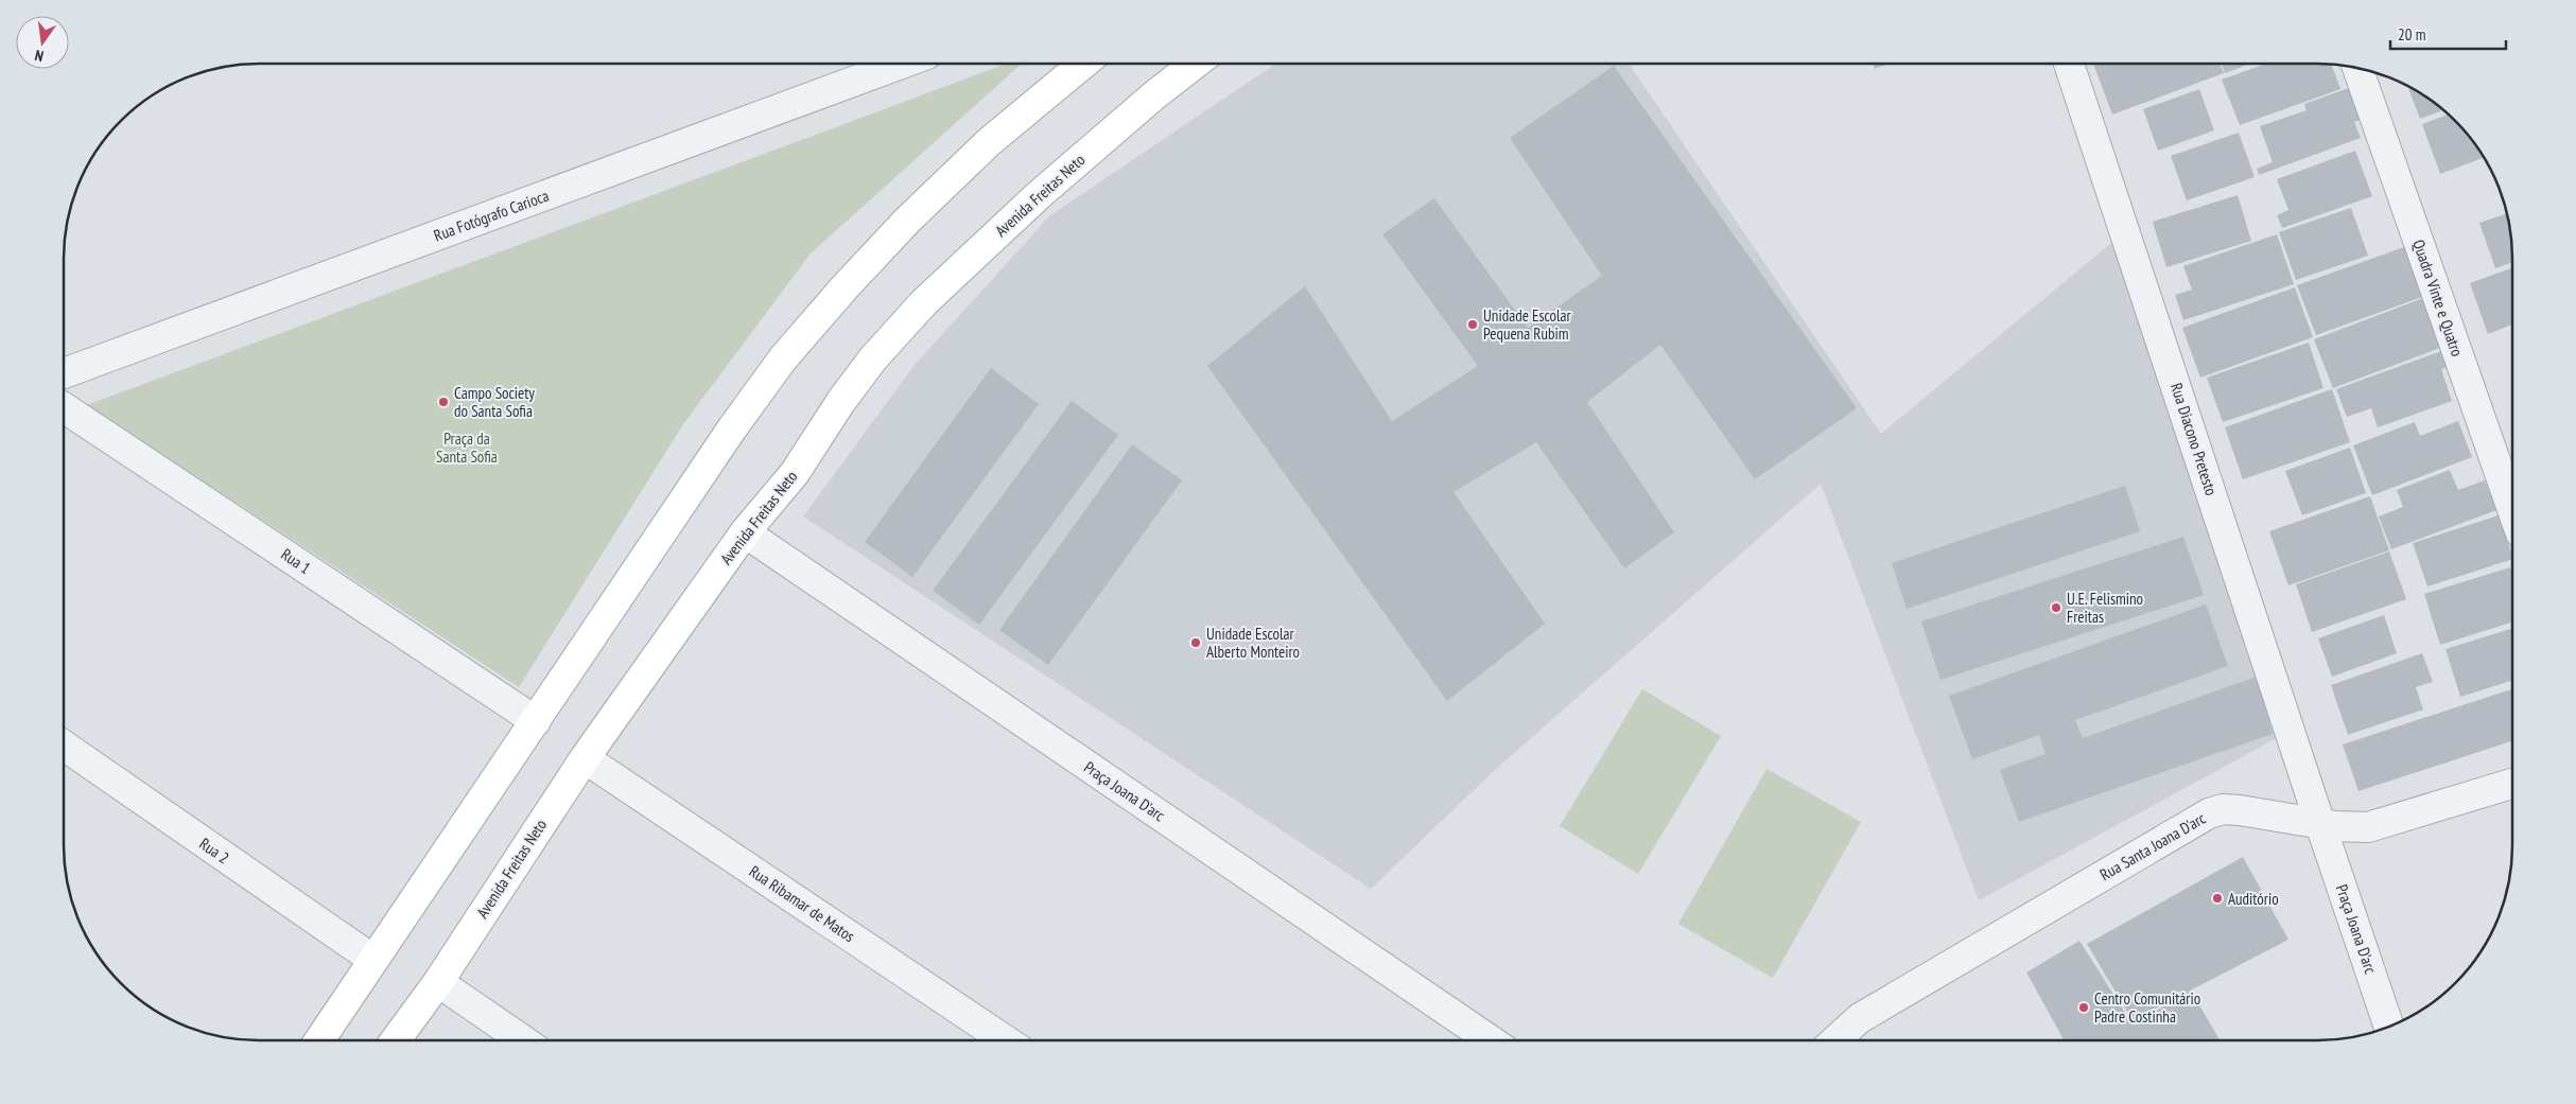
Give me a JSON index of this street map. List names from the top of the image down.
{
  "streets": {
    "main road": ["Avenida Freitas Neto"],
    "street": [
      "Rua Fotógrafo Carioca",
      "Quadra Vinte e Quatro",
      "Rua Diacono Pretesto",
      "Rua 1",
      "Praça Joana D'arc",
      "Rua Santa Joana D'arc",
      "Rua 2",
      "Rua Ribamar de Matos"
    ]
  },
  "crossings": [
    ["Avenida Freitas Neto", "Praça Joana D'arc"],
    ["Avenida Freitas Neto", "Rua Ribamar de Matos"],
    ["Rua Diacono Pretesto", "Praça Joana D'arc"],
    ["Rua Diacono Pretesto", "Rua Santa Joana D'arc"],
    ["Praça Joana D'arc", "Rua Santa Joana D'arc"]
  ],
  "parks": ["Praça da Santa Sofia"],
  "places": [
    "Unidade Escolar Pequena Rubim",
    "Campo Society do Santa Sofia",
    "U.E. Felismino Freitas",
    "Unidade Escolar Alberto Monteiro",
    "Auditório",
    "Centro Comunitário Padre Costinha"
  ],
  "scale_bar": "20 m",
  "north": "bottom"
}
